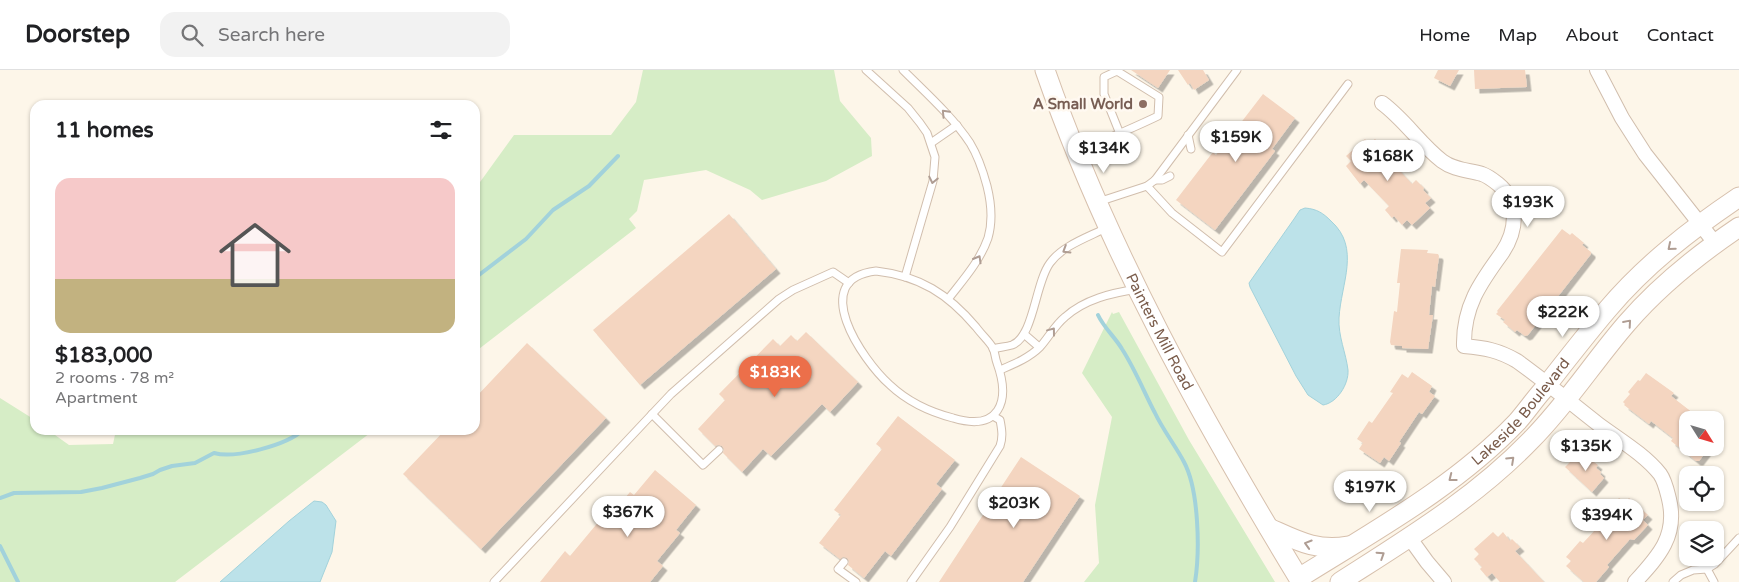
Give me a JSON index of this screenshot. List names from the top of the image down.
{
  "streets": {
    "main road": ["Painters Mill Road", "Lakeside Boulevard"]
  },
  "crossings": [
    ["Painters Mill Road", "Lakeside Boulevard"]
  ],
  "places": ["A Small World"],
  "north": "bottom right",
  "page": {
    "header": "Doorstep",
    "search": "Search here",
    "nav": [
      "Home",
      "Map",
      "About",
      "Contact"
    ],
    "heading": "11 homes",
    "price": [
      "$159K",
      "$134K",
      "$168K",
      "$193K",
      "$222K",
      "$183K",
      "$135K",
      "$197K",
      "$203K",
      "$367K",
      "$394K"
    ],
    "list": [
      {
        "name": "$183,000",
        "note": "2 rooms · 78 m² · Apartment"
      }
    ]
  }
}
